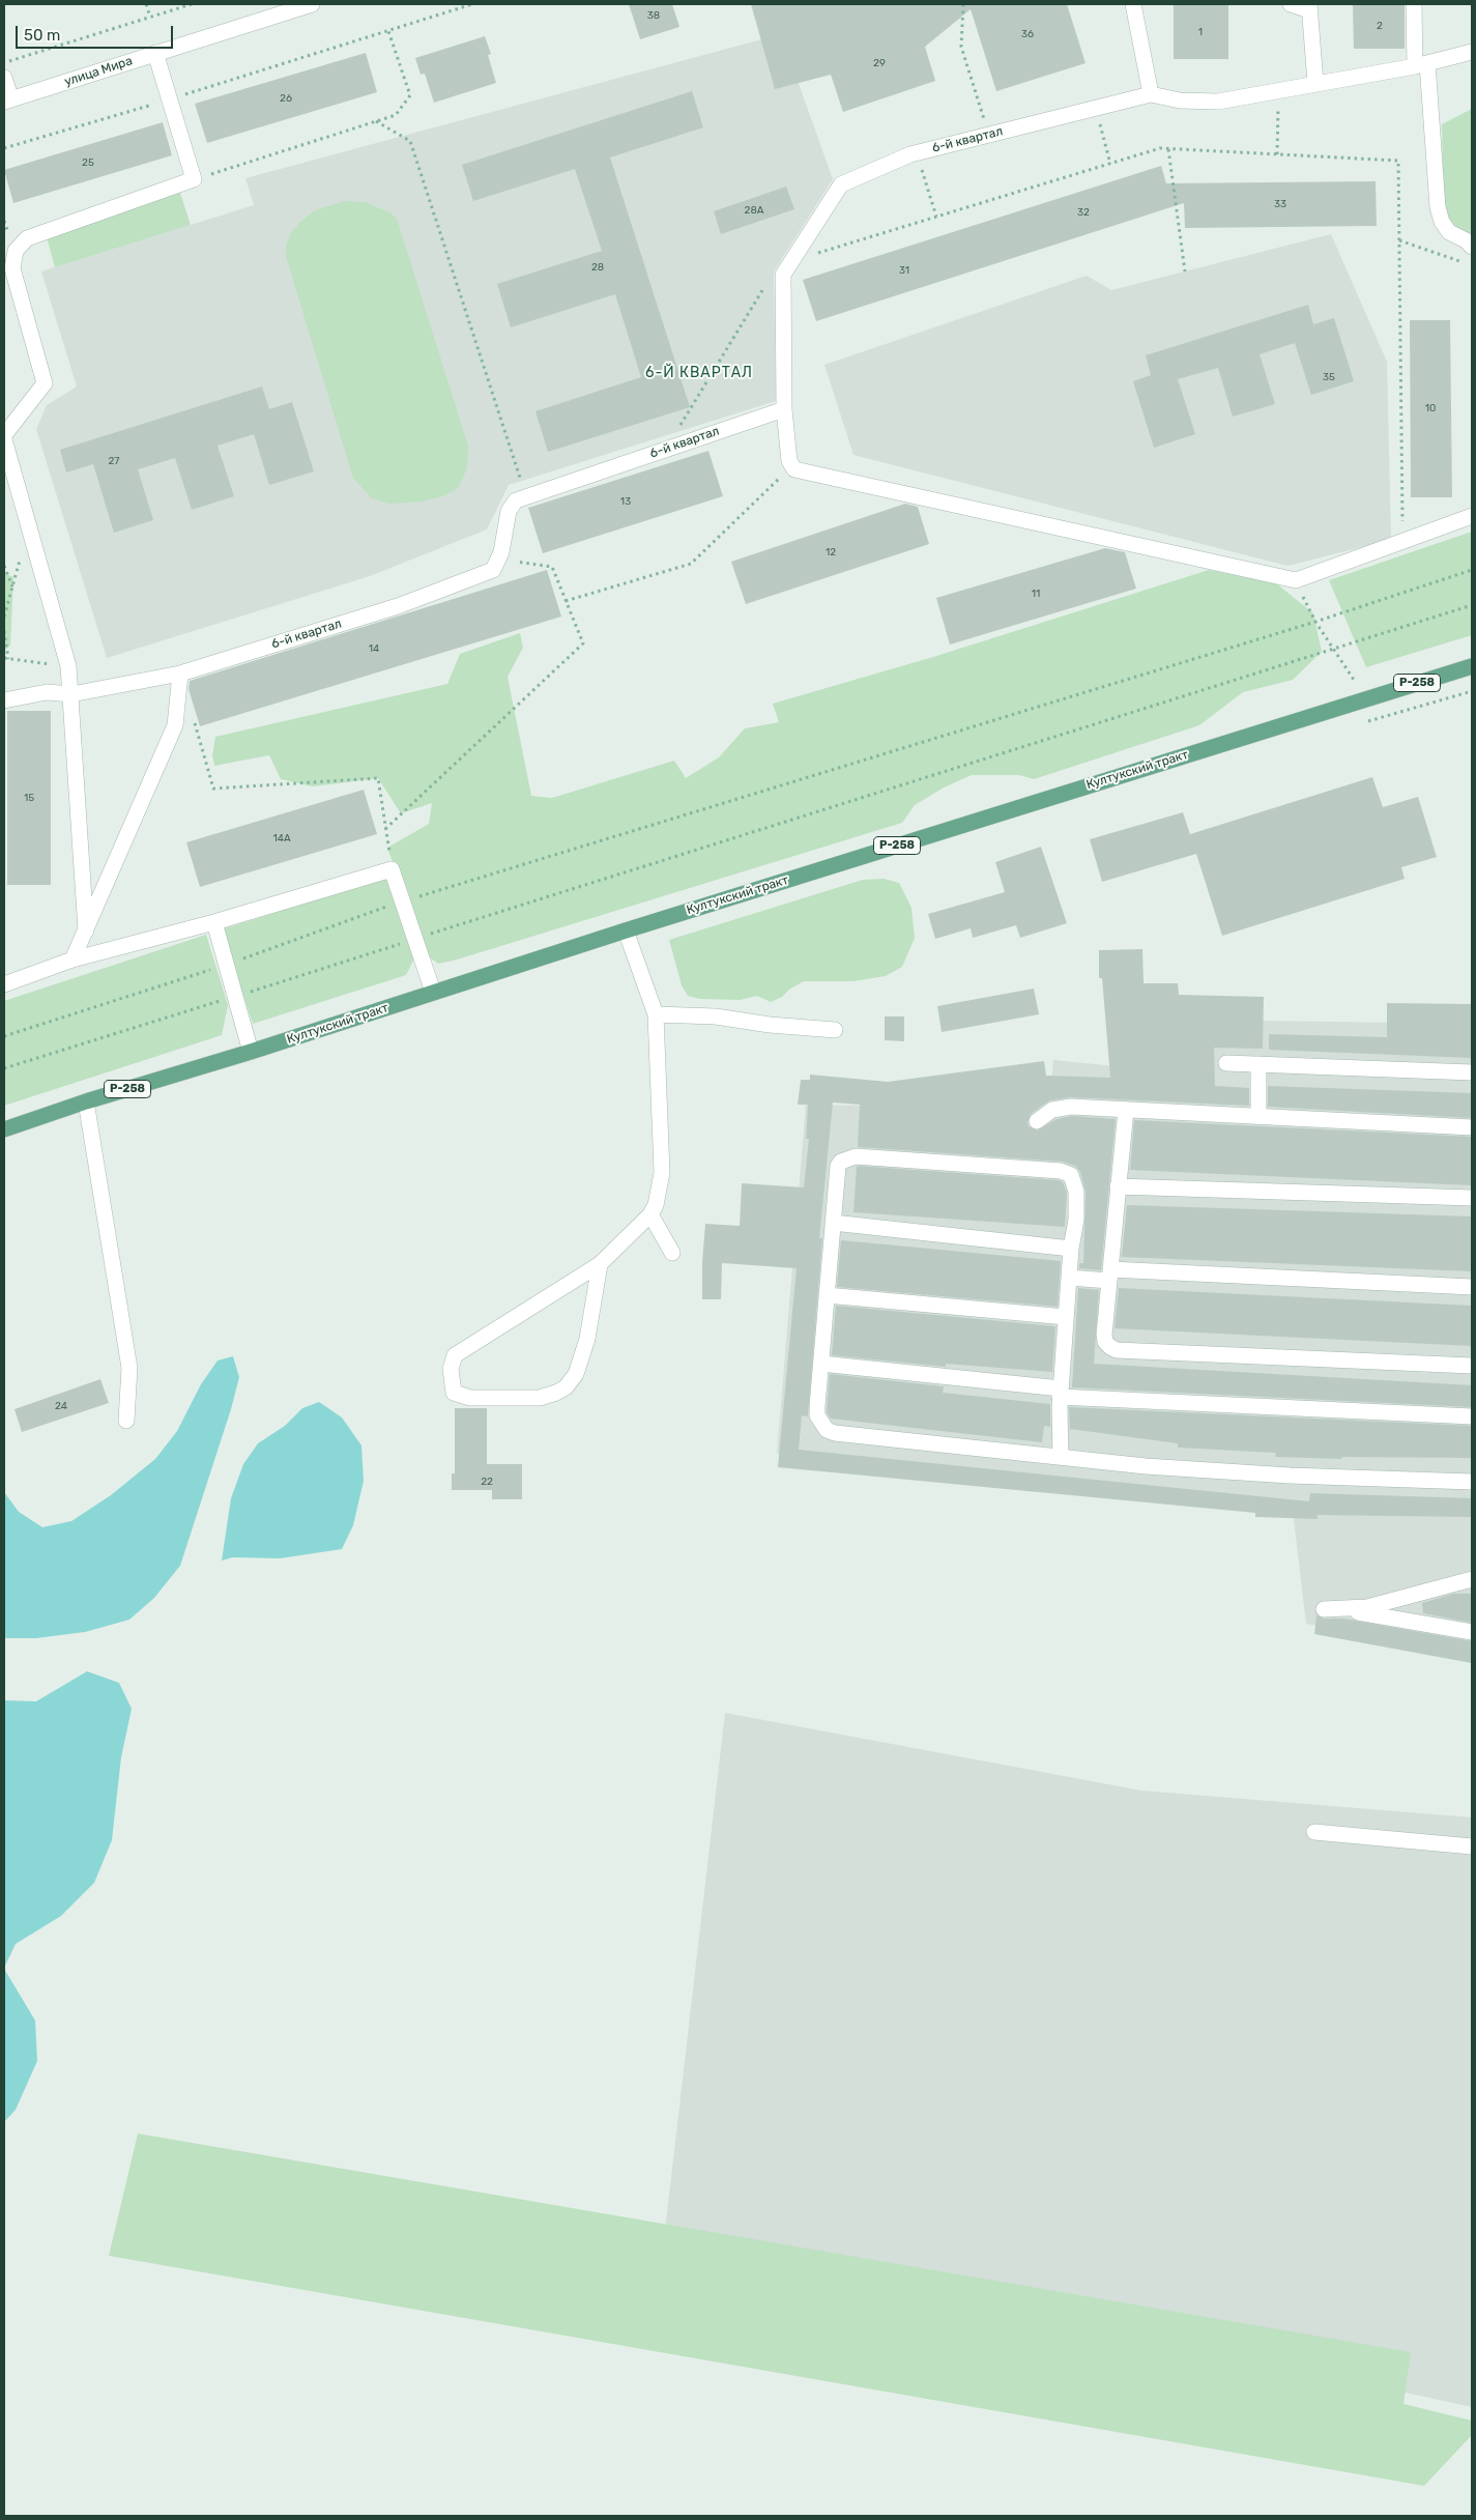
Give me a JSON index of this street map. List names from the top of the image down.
{
  "streets": {
    "main road": ["Р-258", "Култукский тракт"],
    "street": ["улица Мира", "6-й квартал"]
  },
  "districts": ["6-Й КВАРТАЛ"],
  "house_numbers": [
    "38",
    "2",
    "1",
    "36",
    "29",
    "26",
    "25",
    "33",
    "28А",
    "32",
    "28",
    "31",
    "35",
    "10",
    "27",
    "13",
    "12",
    "11",
    "14",
    "15",
    "14А",
    "24",
    "22"
  ],
  "scale_bar": "50 m"
}
